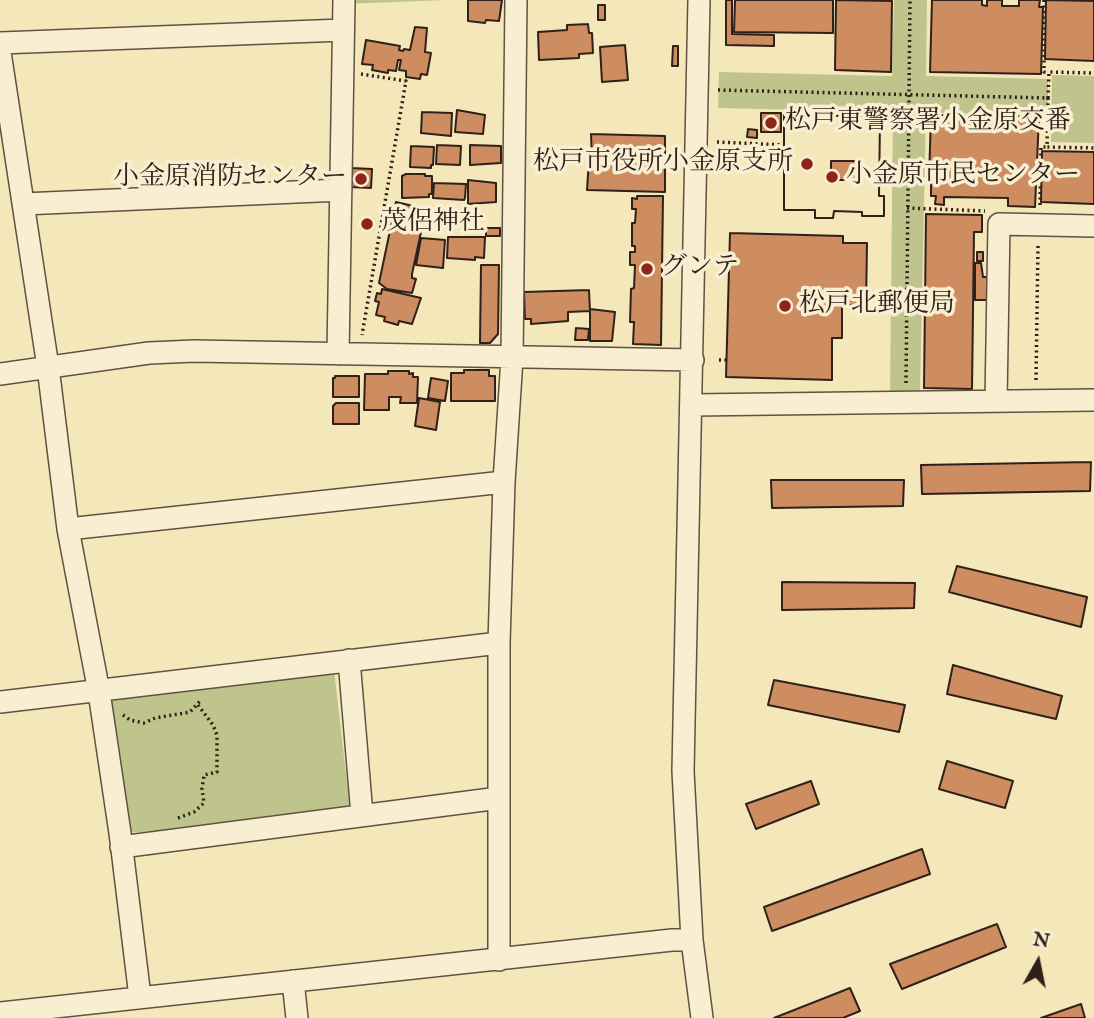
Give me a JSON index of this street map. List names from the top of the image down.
{
  "places": [
    "松戸東警察署小金原交番",
    "松戸市役所小金原支所",
    "小金原市民センター",
    "小金原消防センター",
    "茂侶神社",
    "グンテ",
    "松戸北郵便局"
  ],
  "north": "top"
}
